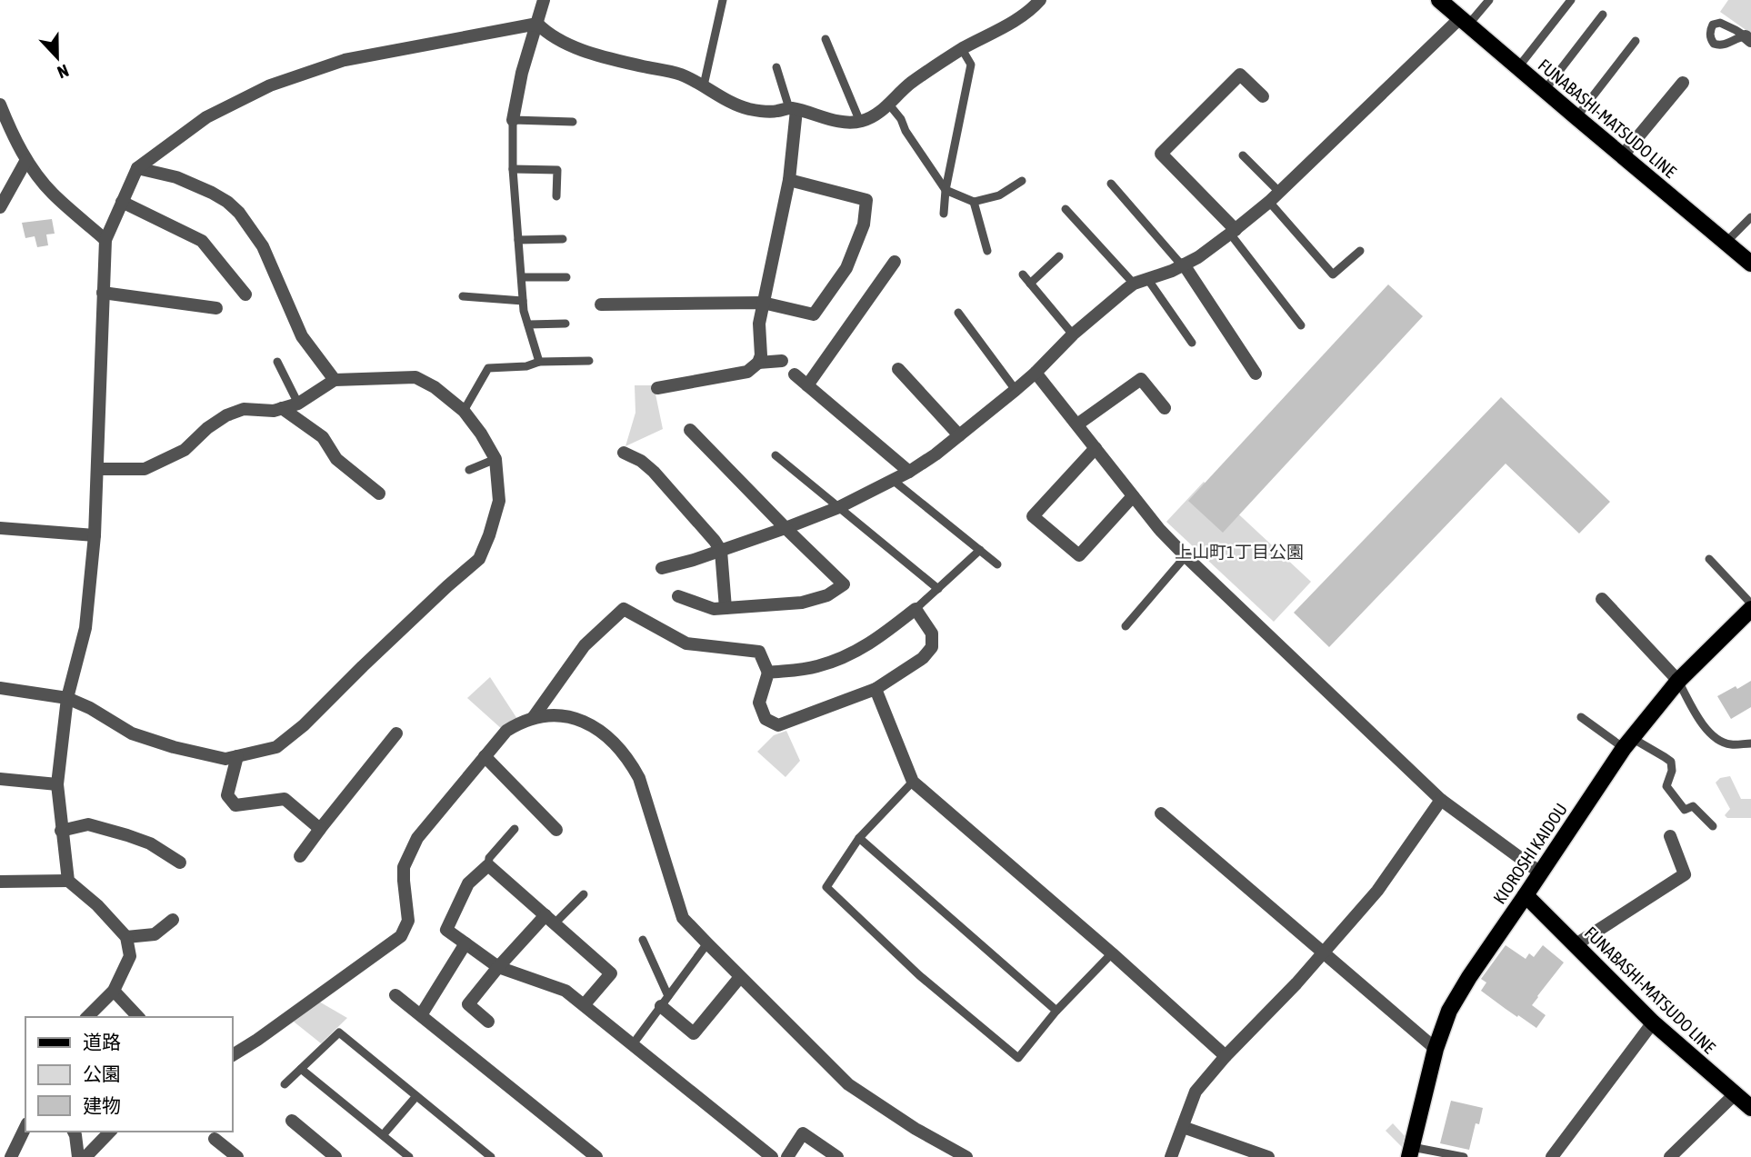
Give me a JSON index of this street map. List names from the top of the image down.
{
  "streets": {
    "main road": ["FUNABASHI-MATSUDO LINE", "KIOROSHI KAIDOU"]
  },
  "crossings": [
    ["FUNABASHI-MATSUDO LINE", "KIOROSHI KAIDOU"]
  ],
  "parks": ["上山町1丁目公園"],
  "legend": ["道路", "公園", "建物"],
  "north": "bottom"
}
